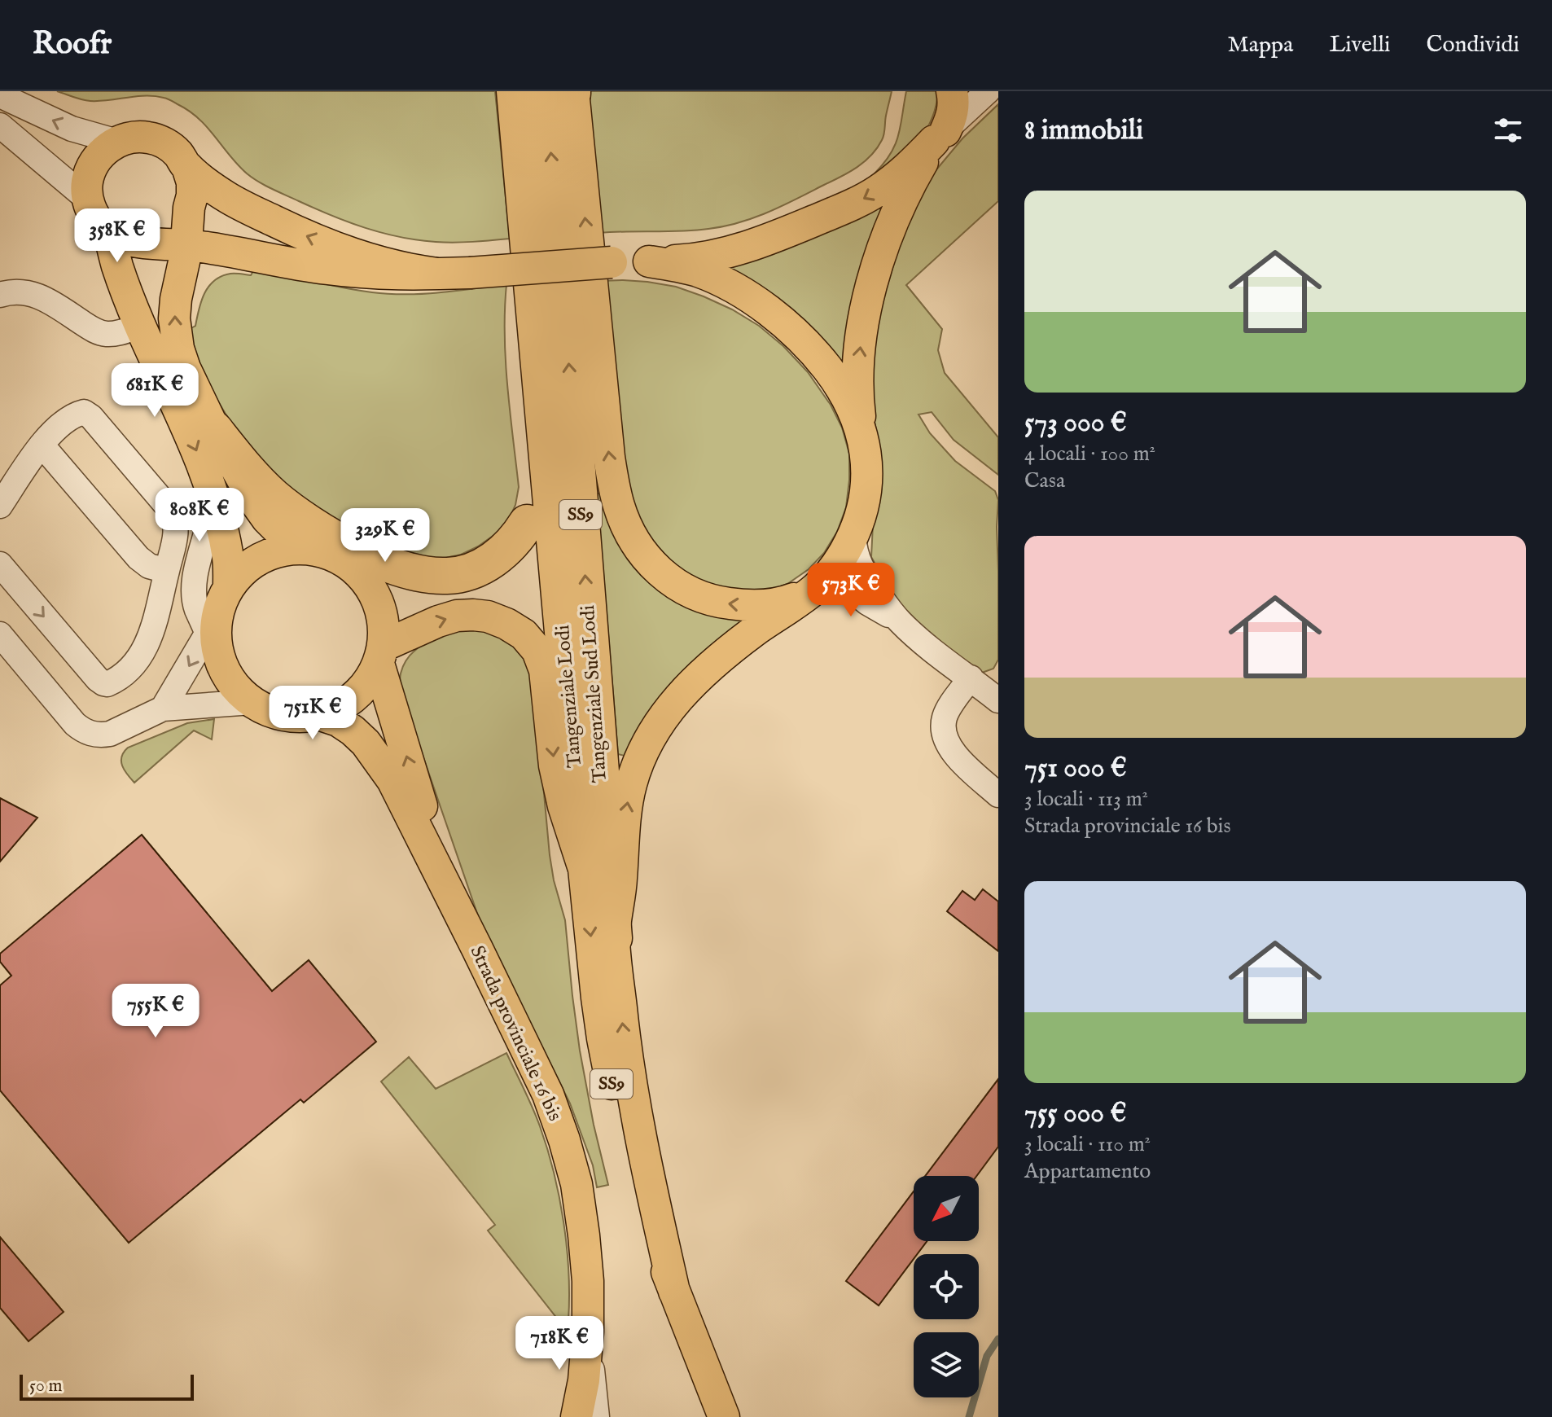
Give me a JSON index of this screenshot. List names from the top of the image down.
{
  "streets": {
    "highway": ["SS9", "Tangenziale Sud Lodi", "Tangenziale Lodi"],
    "main road": ["Strada provinciale 16 bis"]
  },
  "crossings": [
    ["SS9", "Tangenziale Sud Lodi"],
    ["SS9", "Tangenziale Lodi"],
    ["Tangenziale Sud Lodi", "Tangenziale Lodi"]
  ],
  "one_way": ["Tangenziale Sud Lodi", "Tangenziale Lodi"],
  "scale_bar": "50 m",
  "north": "bottom left",
  "page": {
    "header": "Roofr",
    "nav": ["Mappa", "Livelli", "Condividi"],
    "heading": "8 immobili",
    "list": [
      {
        "name": "573 000 €",
        "note": "4 locali · 100 m² · Casa"
      },
      {
        "name": "751 000 €",
        "note": "3 locali · 113 m² · Strada provinciale 16 bis"
      },
      {
        "name": "755 000 €",
        "note": "3 locali · 110 m² · Appartamento"
      }
    ],
    "price": [
      "358K €",
      "681K €",
      "808K €",
      "329K €",
      "573K €",
      "751K €",
      "755K €",
      "718K €"
    ],
    "scale": "50 m"
  }
}
